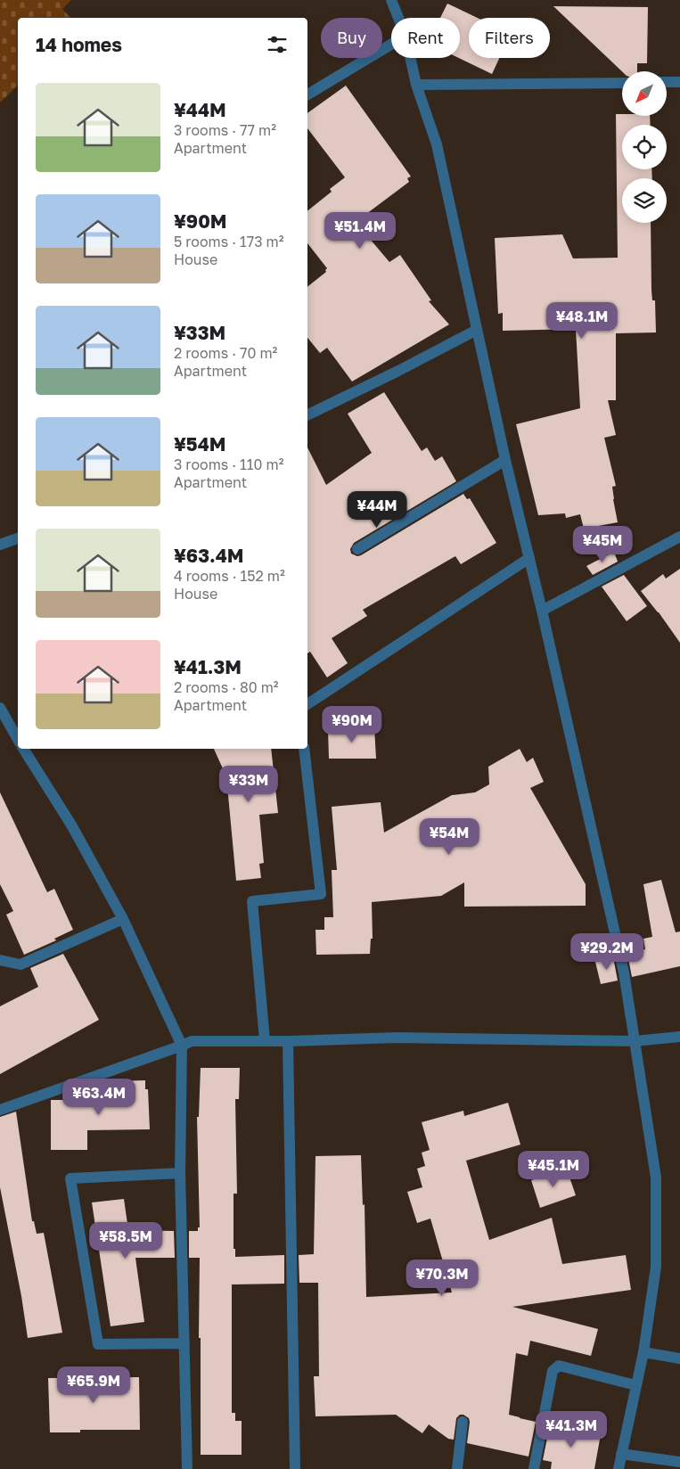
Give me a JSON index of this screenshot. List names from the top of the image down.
{
  "north": "bottom left",
  "page": {
    "chip": ["Buy", "Rent", "Filters"],
    "heading": "14 homes",
    "list": [
      {
        "name": "¥44M",
        "note": "3 rooms · 77 m² · Apartment"
      },
      {
        "name": "¥90M",
        "note": "5 rooms · 173 m² · House"
      },
      {
        "name": "¥33M",
        "note": "2 rooms · 70 m² · Apartment"
      },
      {
        "name": "¥54M",
        "note": "3 rooms · 110 m² · Apartment"
      },
      {
        "name": "¥63.4M",
        "note": "4 rooms · 152 m² · House"
      },
      {
        "name": "¥41.3M",
        "note": "2 rooms · 80 m² · Apartment"
      }
    ],
    "price": [
      "¥51.4M",
      "¥48.1M",
      "¥44M",
      "¥45M",
      "¥90M",
      "¥33M",
      "¥54M",
      "¥29.2M",
      "¥63.4M",
      "¥45.1M",
      "¥58.5M",
      "¥70.3M",
      "¥65.9M",
      "¥41.3M"
    ]
  }
}
